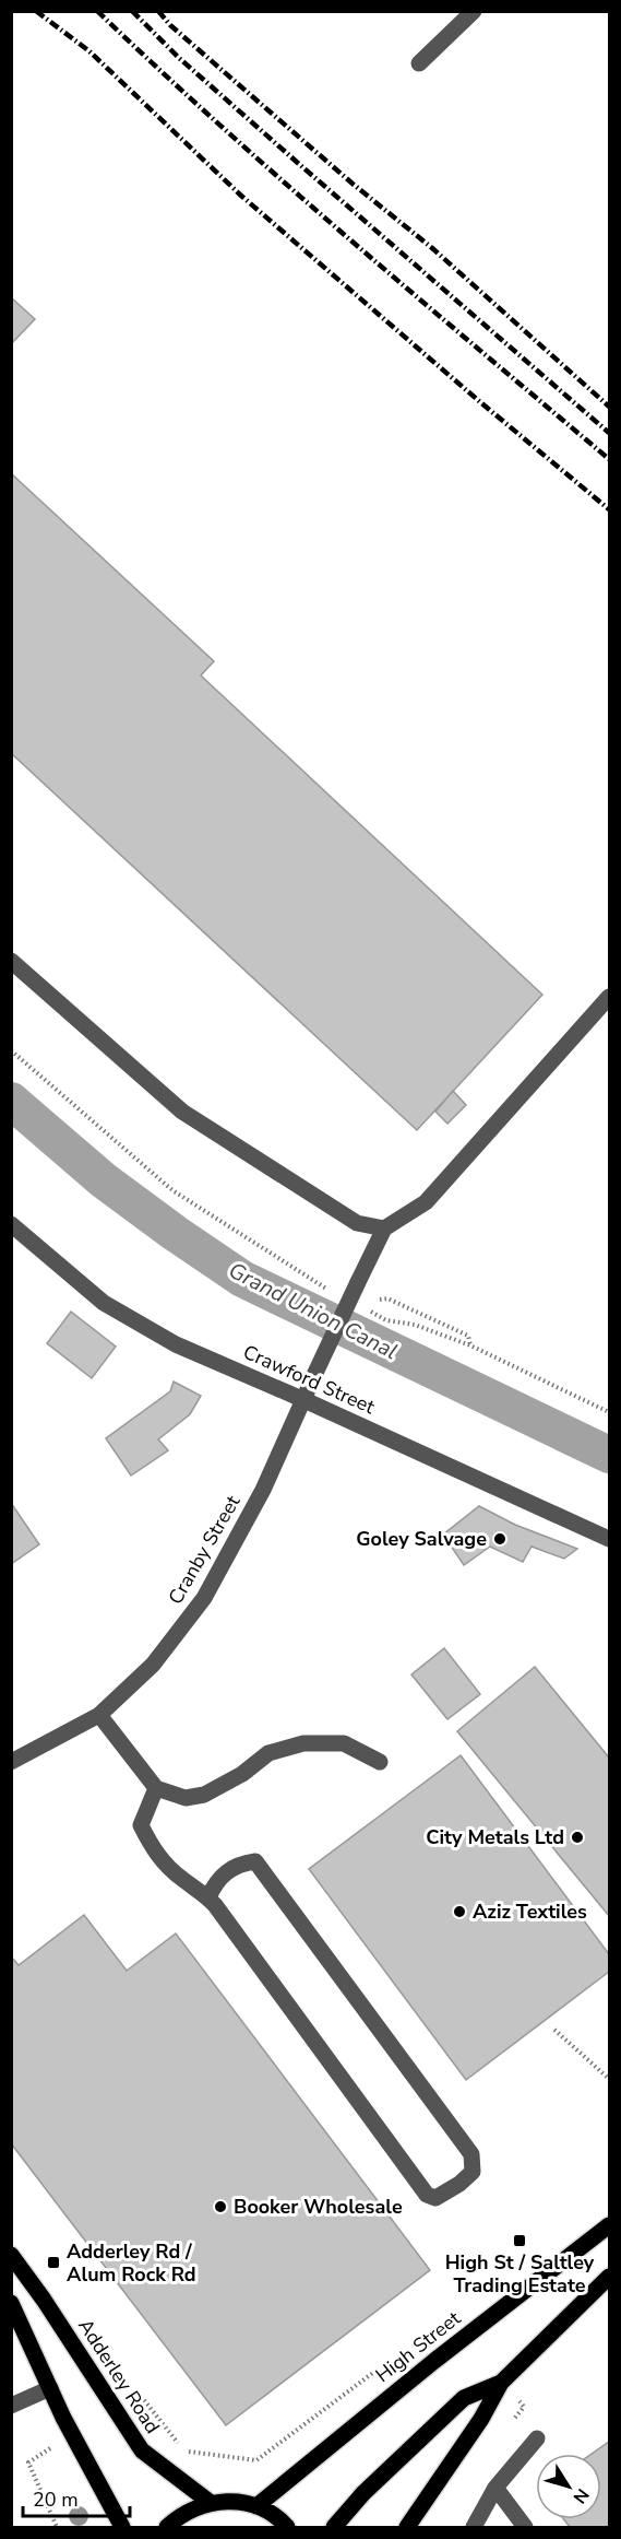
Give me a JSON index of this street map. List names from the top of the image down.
{
  "streets": {
    "main road": ["High Street", "Adderley Road"],
    "street": ["Crawford Street", "Cranby Street"]
  },
  "crossings": [
    ["Crawford Street", "Cranby Street"]
  ],
  "water": ["Grand Union Canal"],
  "places": {
    "other": [
      "Goley Salvage",
      "City Metals Ltd",
      "Aziz Textiles",
      "Booker Wholesale"
    ],
    "transit": ["High St / Saltley Trading Estate", "Adderley Rd / Alum Rock Rd"]
  },
  "scale_bar": "20 m",
  "north": "bottom right"
}
